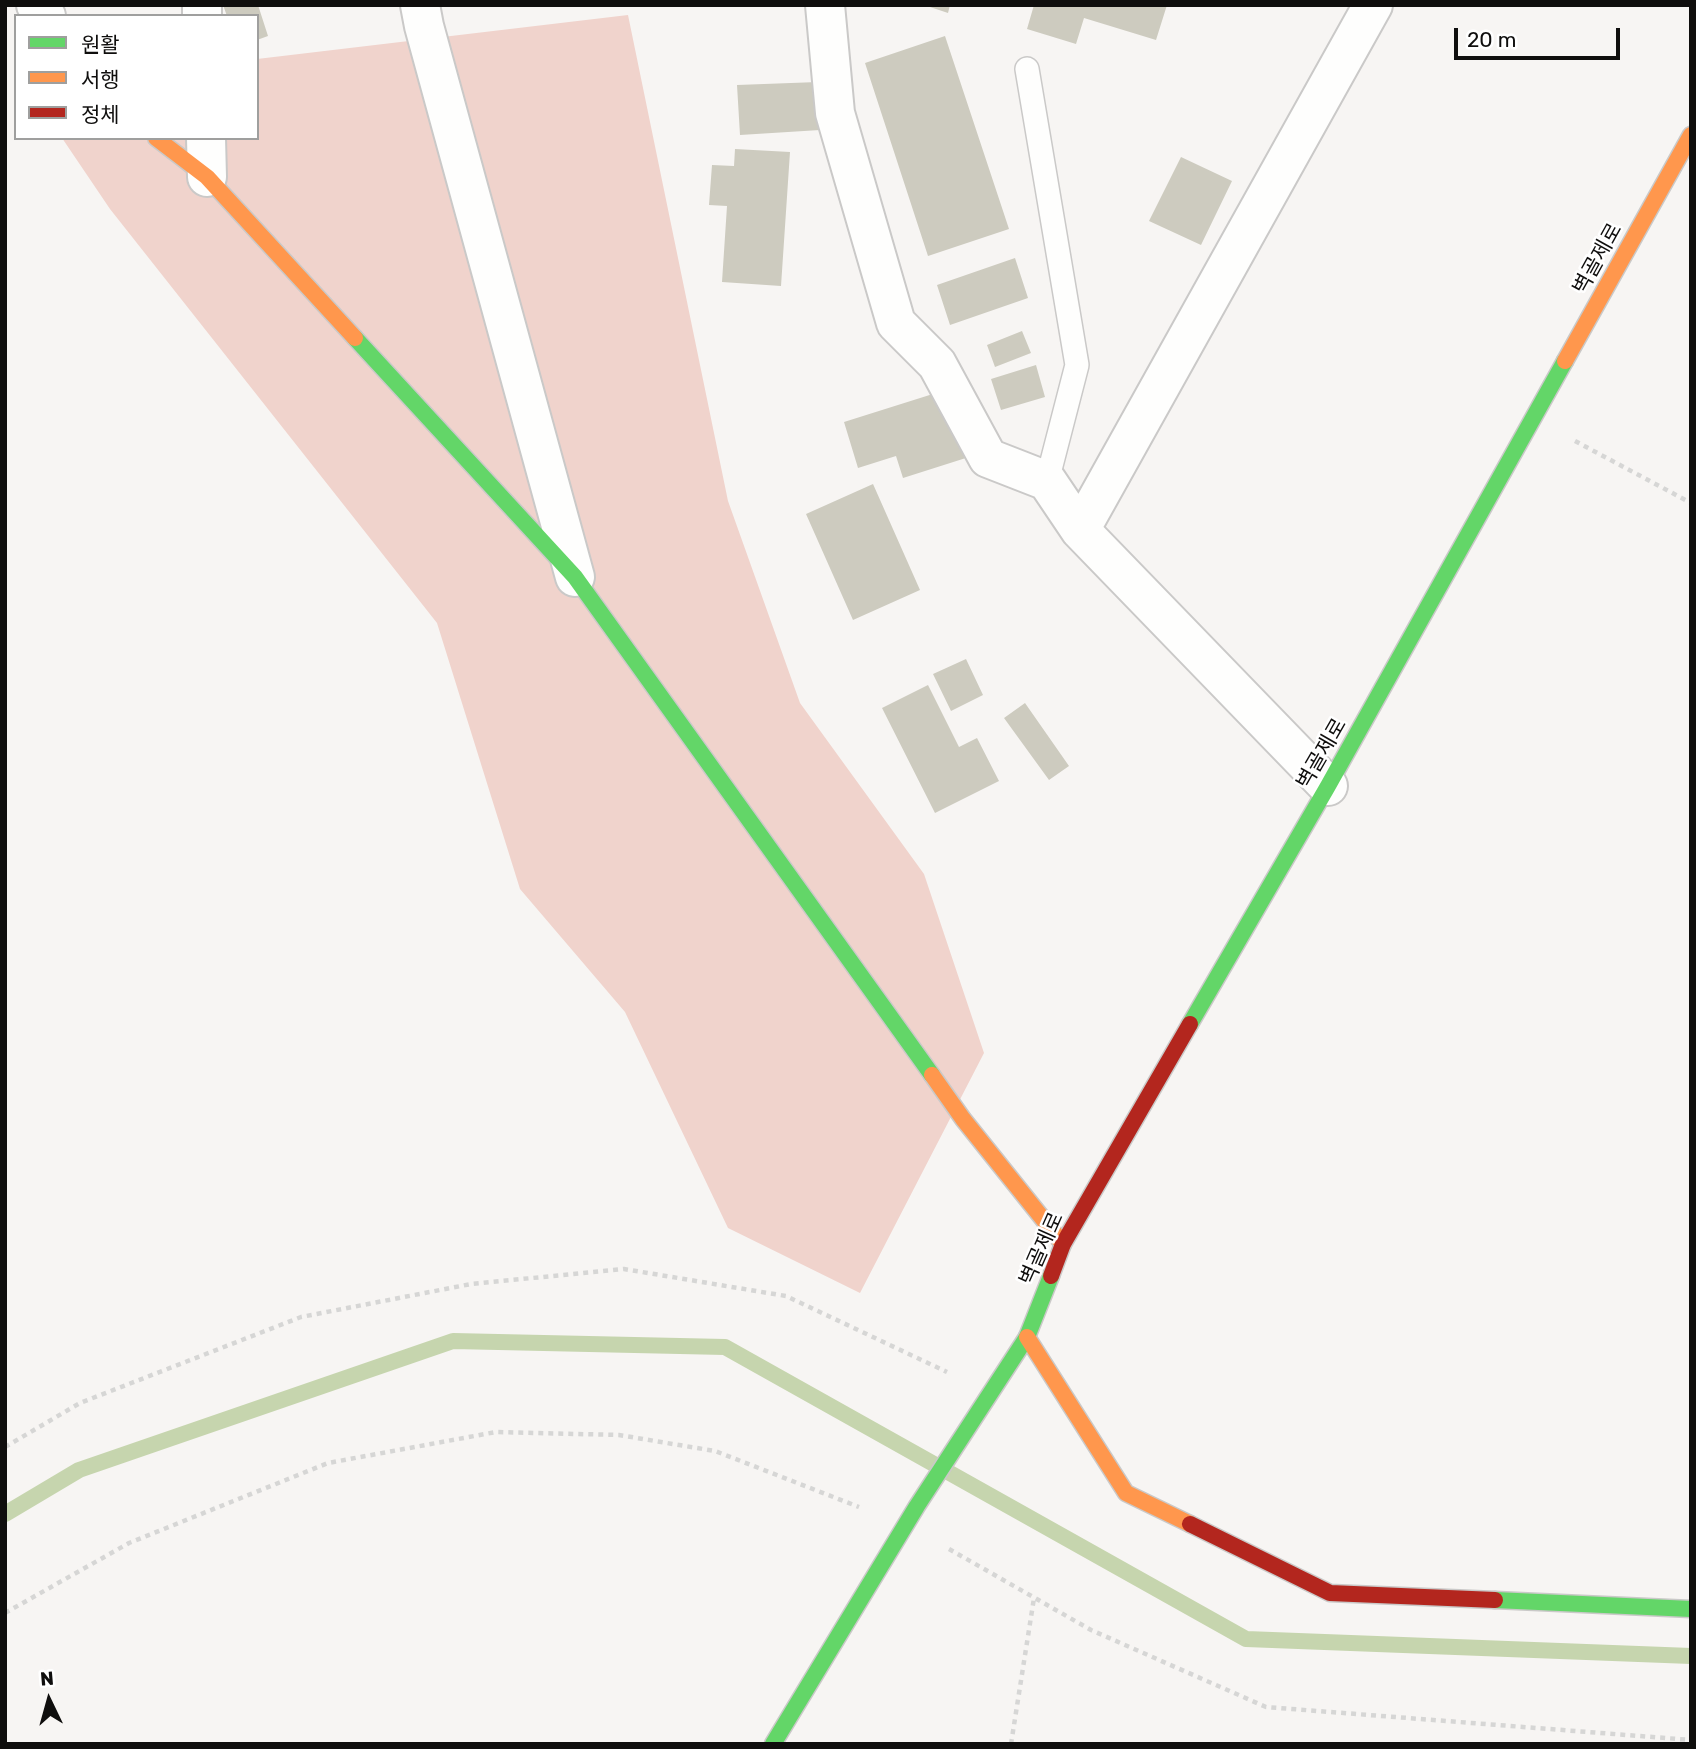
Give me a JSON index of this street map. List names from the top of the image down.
{
  "streets": {
    "street": ["벽골제로"]
  },
  "legend": ["원활", "서행", "정체"],
  "scale_bar": "20 m",
  "north": "top"
}
